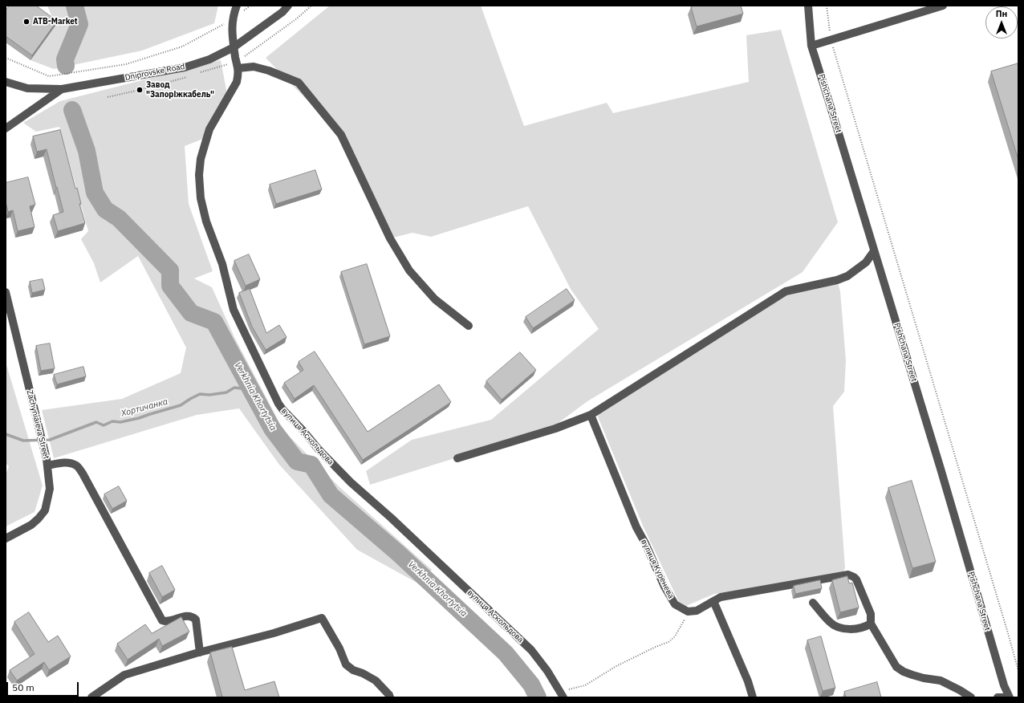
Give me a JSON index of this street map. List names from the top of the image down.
{
  "streets": {
    "street": [
      "Dniprovske Road",
      "Pishchana Street",
      "Zachyniaieva Street",
      "вулиця Аскольдова",
      "вулиця Куренева"
    ]
  },
  "crossings": [
    ["Dniprovske Road", "вулиця Аскольдова"]
  ],
  "water": ["Verkhnia Khortytsia", "Хортичанка"],
  "places": ["ATB-Market", "Завод \"Запоріжкабель\""],
  "scale_bar": "50 m",
  "north": "top"
}
